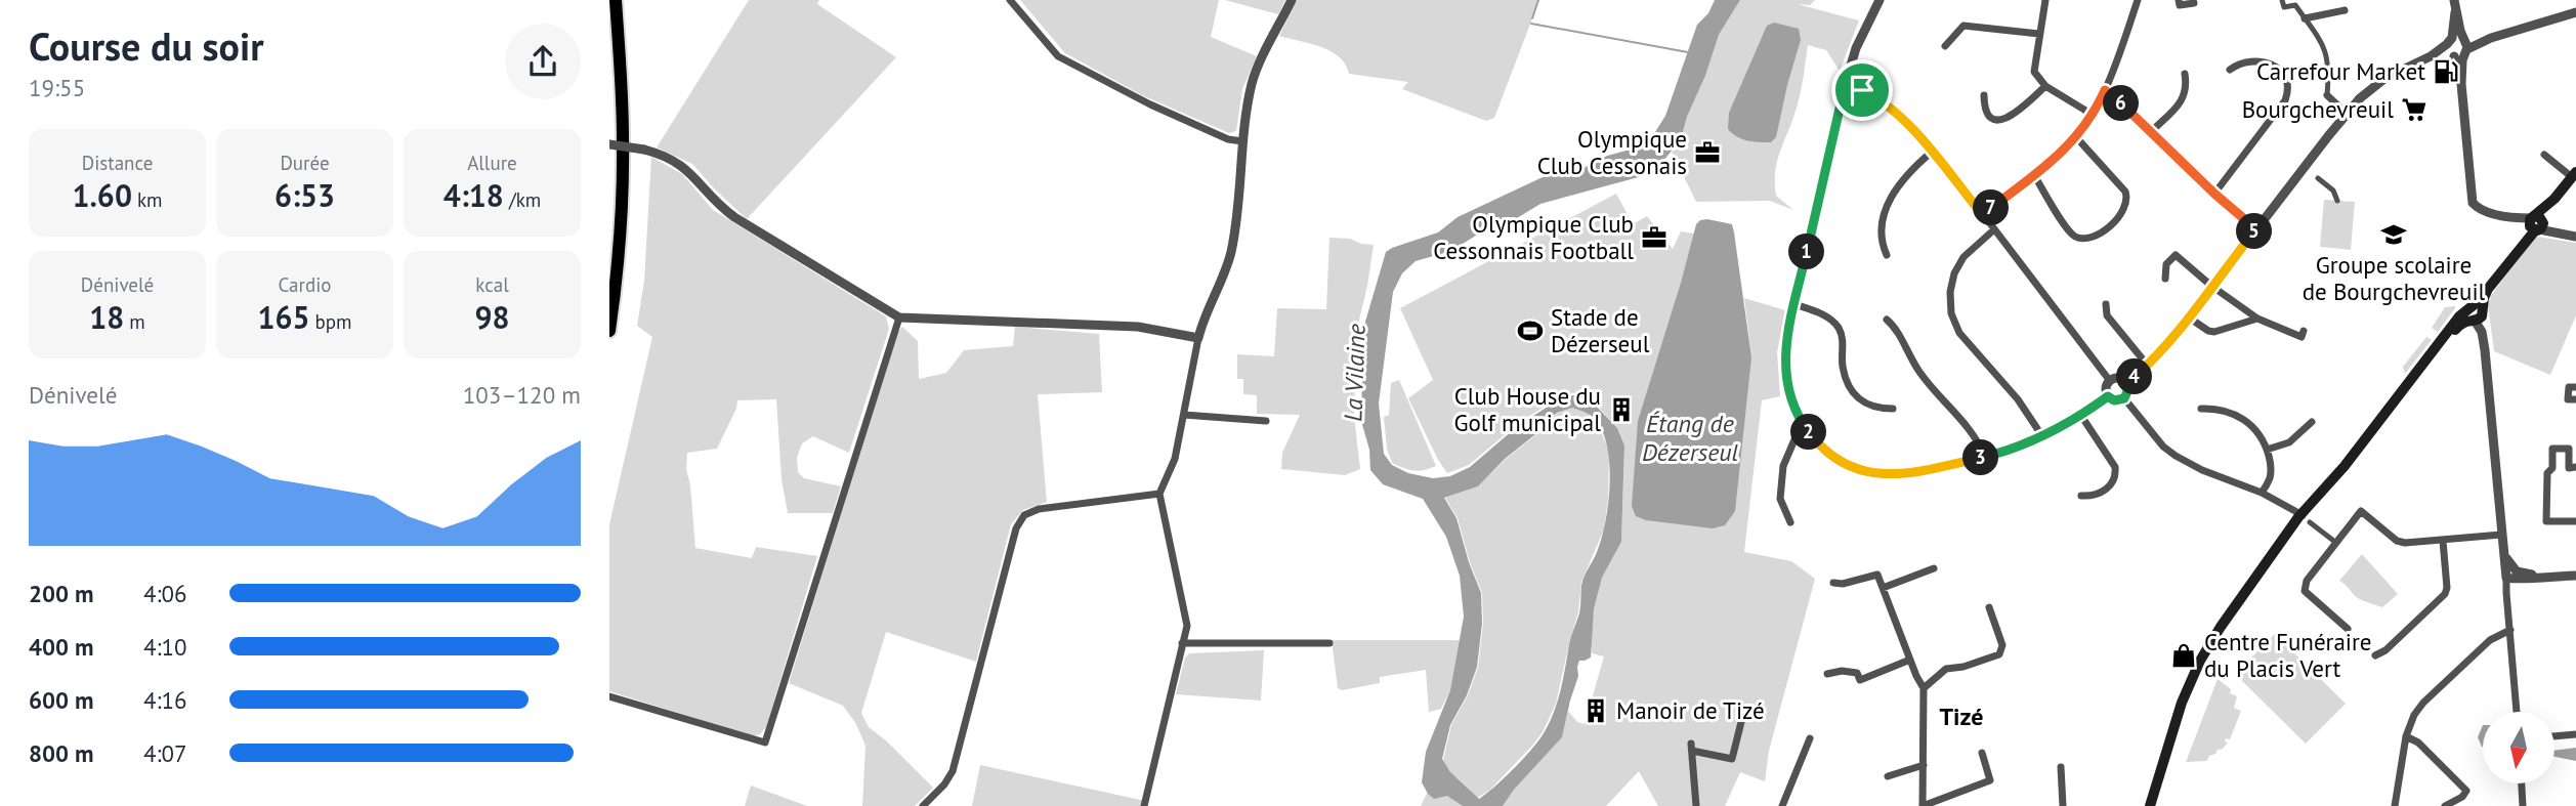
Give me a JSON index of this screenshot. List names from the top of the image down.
{
  "districts": ["Tizé"],
  "water": ["La Vilaine", "Étang de Dézerseul"],
  "places": {
    "fuel station": ["Carrefour Market"],
    "supermarket": ["Bourgchevreuil"],
    "office": ["Olympique Club Cessonais", "Olympique Club Cessonnais Football"],
    "school or university": ["Groupe scolaire de Bourgchevreuil"],
    "sports": ["Stade de Dézerseul"],
    "building": ["Club House du Golf municipal", "Manoir de Tizé"],
    "shop": ["Centre Funéraire du Placis Vert"]
  },
  "north": "bottom",
  "page": {
    "heading": ["Course du soir", "19:55"],
    "pins": [
      "6",
      "7",
      "5",
      "1",
      "4",
      "2",
      "3"
    ],
    "stats": [
      ["Distance", "1.60 km"],
      ["Durée", "6:53"],
      ["Allure", "4:18 /km"],
      ["Dénivelé", "18 m"],
      ["Cardio", "165 bpm"],
      ["kcal", "98"]
    ],
    "chart": ["Dénivelé", "103–120 m"],
    "list": [
      {
        "name": "200 m",
        "note": "4:06"
      },
      {
        "name": "400 m",
        "note": "4:10"
      },
      {
        "name": "600 m",
        "note": "4:16"
      },
      {
        "name": "800 m",
        "note": "4:07"
      }
    ]
  }
}
